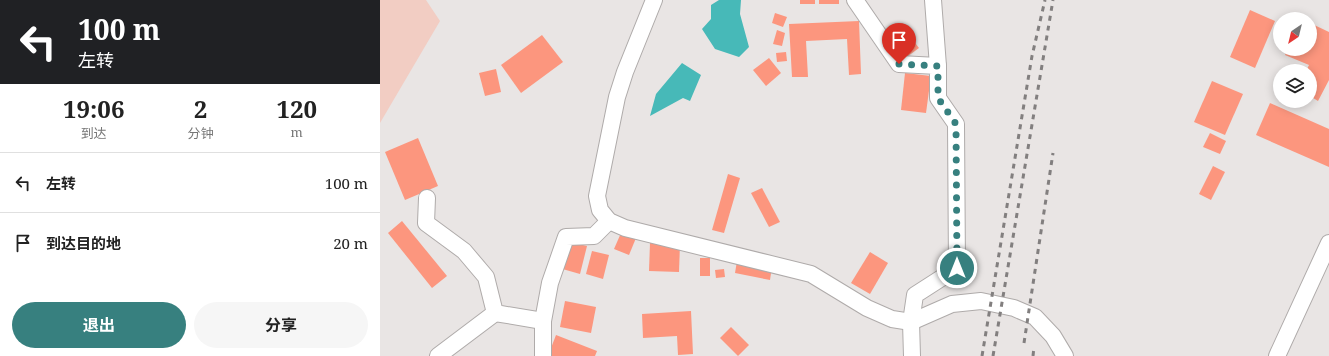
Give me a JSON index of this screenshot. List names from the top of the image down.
{
  "north": "bottom left",
  "page": {
    "turn": ["100 m", "左转"],
    "eta": [
      "19:06",
      "到达",
      "2",
      "分钟",
      "120",
      "m"
    ],
    "list": [
      {
        "name": "左转",
        "value": "100 m"
      },
      {
        "name": "到达目的地",
        "value": "20 m"
      }
    ],
    "buttons": ["退出", "分享"]
  }
}
